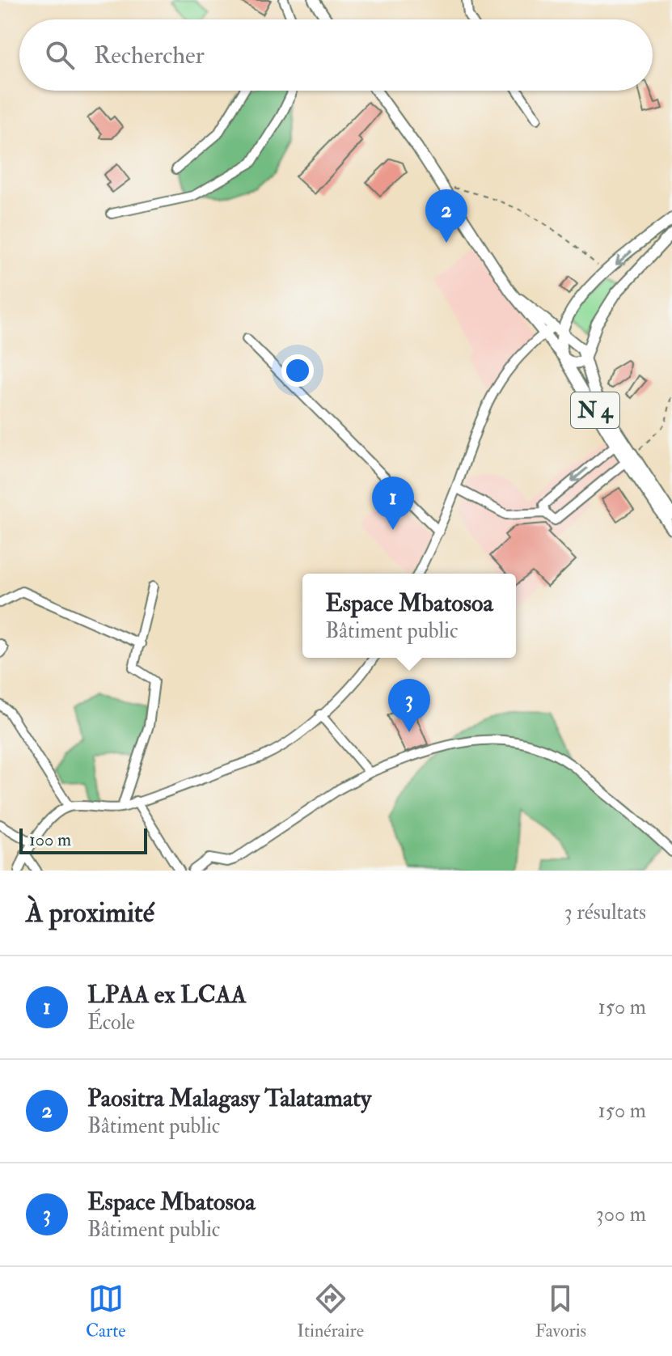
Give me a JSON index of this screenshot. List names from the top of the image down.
{
  "streets": {
    "main road": ["N 4"]
  },
  "scale_bar": "100 m",
  "page": {
    "search": "Rechercher",
    "pins": ["2", "1", "3"],
    "popup": ["Espace Mbatosoa", "Bâtiment public"],
    "scale": "100 m",
    "heading": ["À proximité", "3 résultats"],
    "list": [
      {
        "mark": "1",
        "name": "LPAA ex LCAA",
        "note": "École",
        "value": "150 m"
      },
      {
        "mark": "2",
        "name": "Paositra Malagasy Talatamaty",
        "note": "Bâtiment public",
        "value": "150 m"
      },
      {
        "mark": "3",
        "name": "Espace Mbatosoa",
        "note": "Bâtiment public",
        "value": "300 m"
      }
    ],
    "nav": ["Carte", "Itinéraire", "Favoris"]
  }
}
